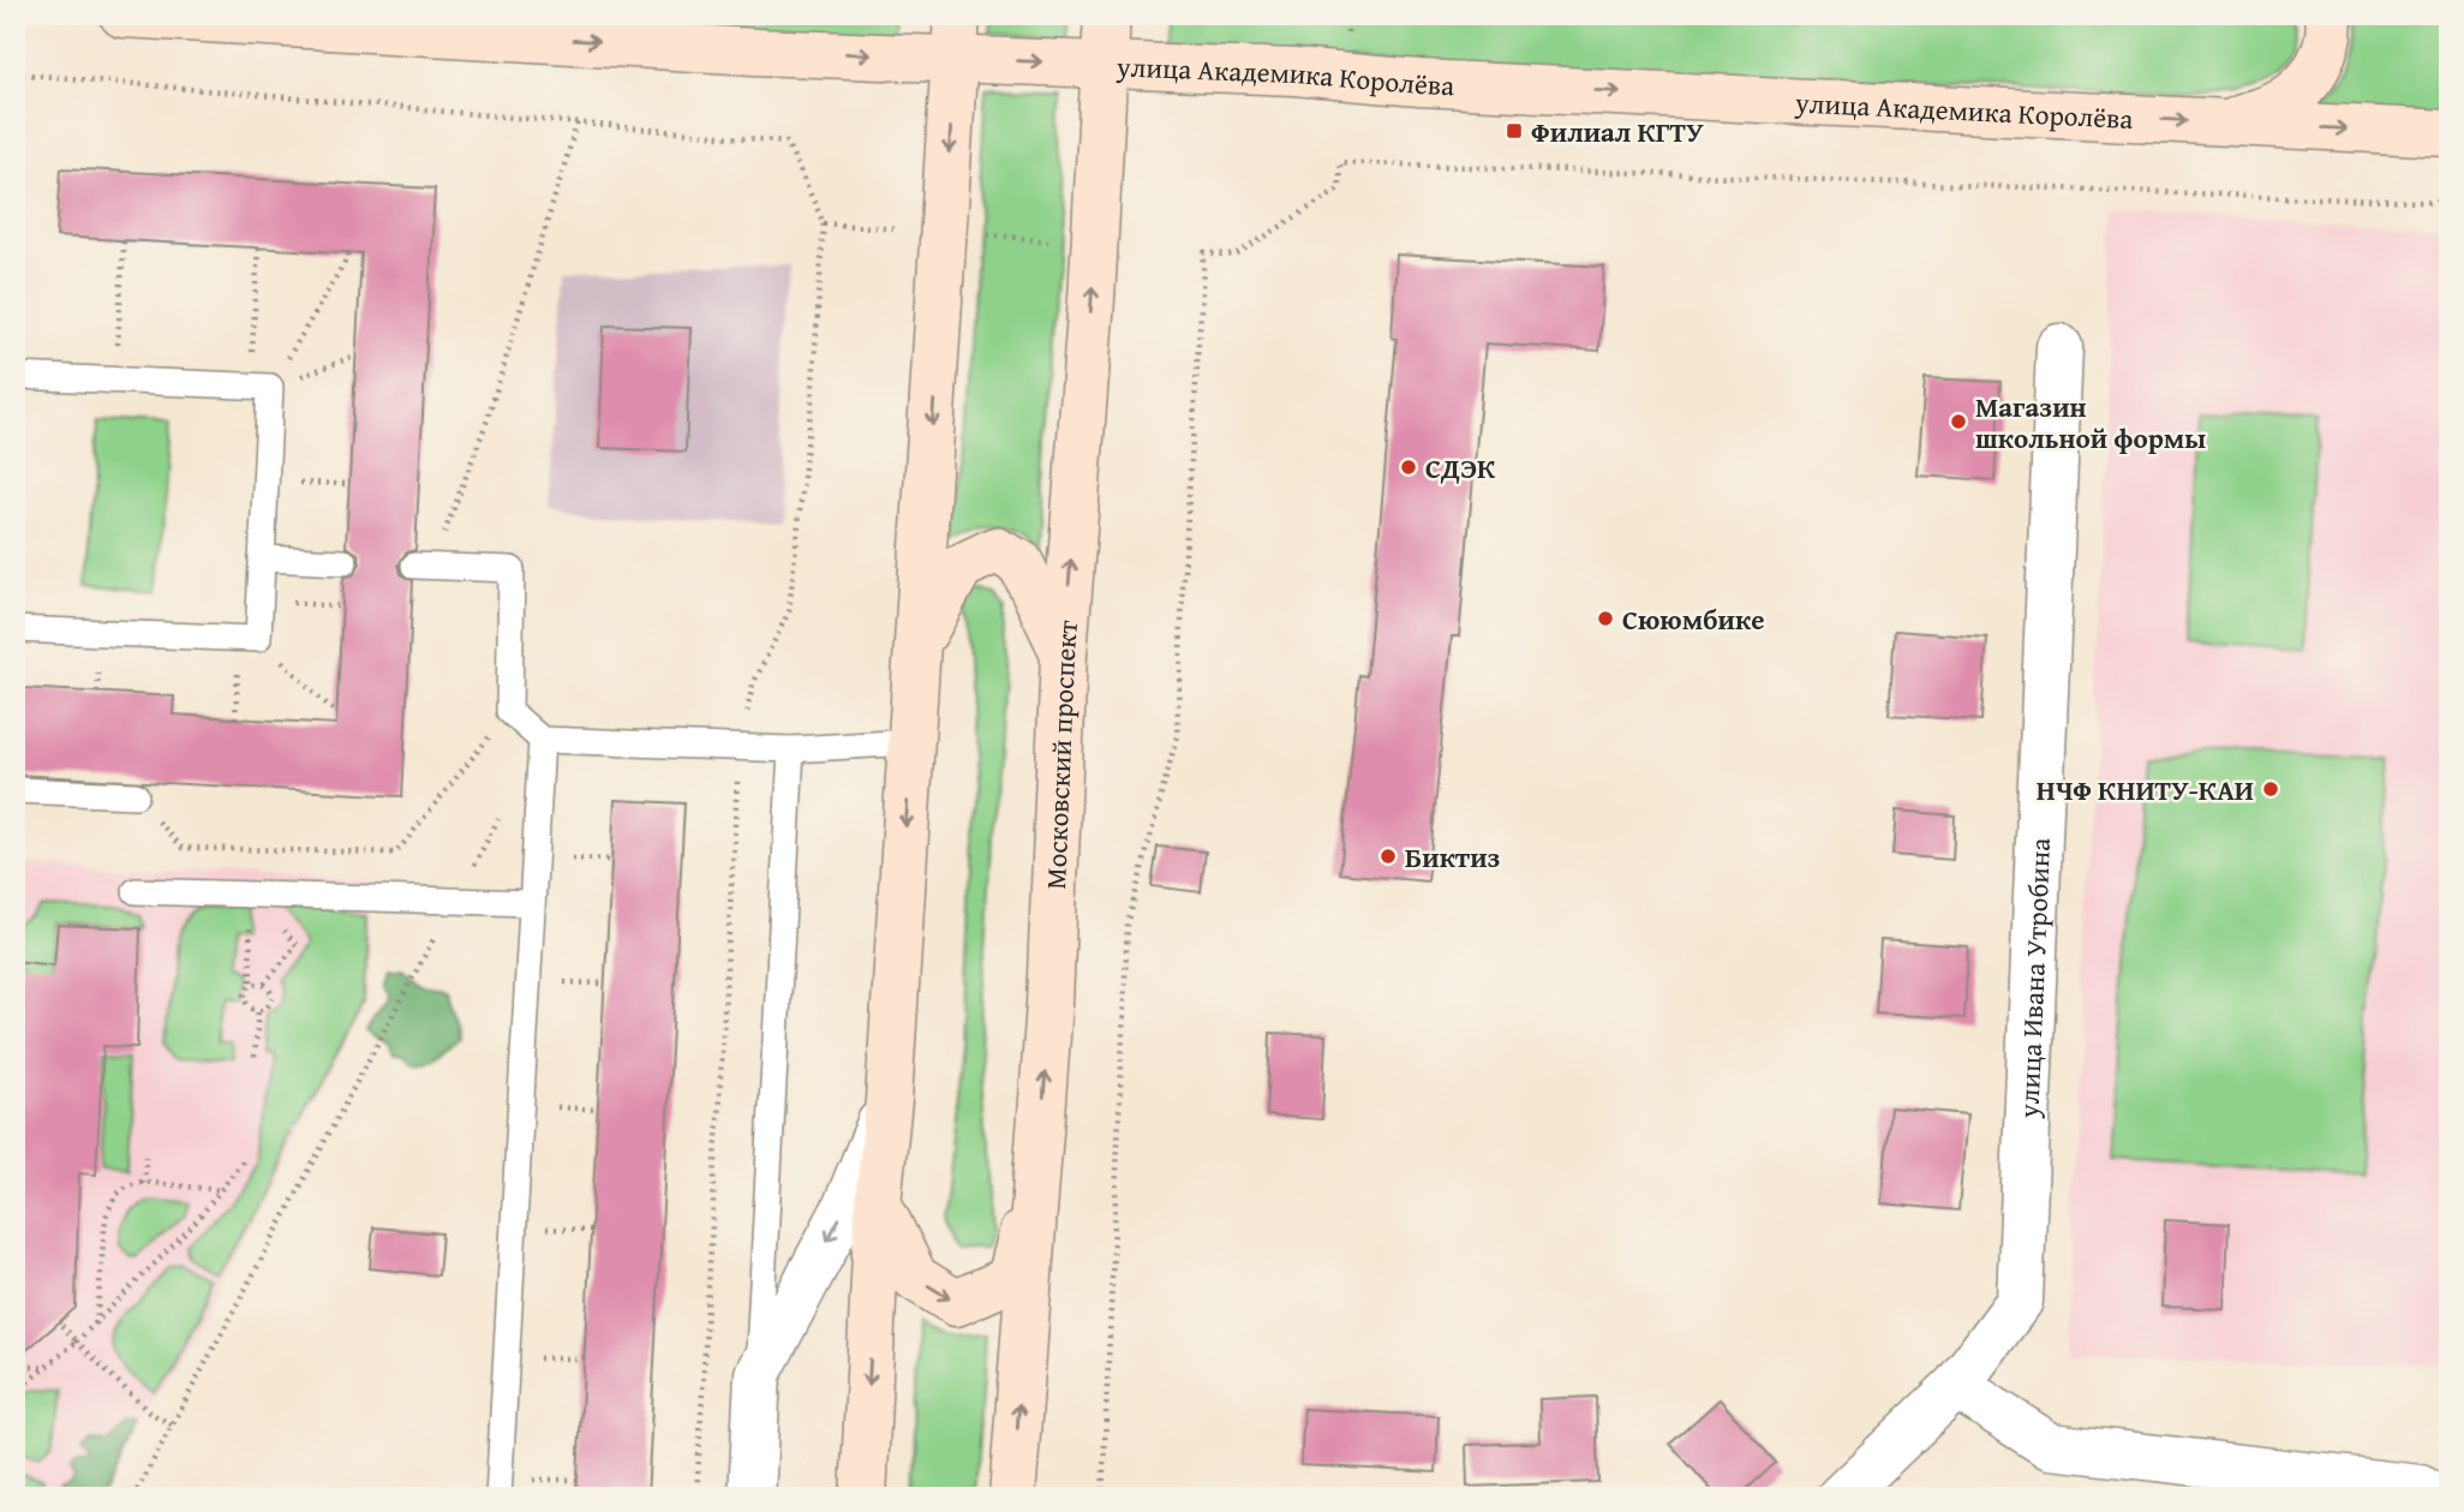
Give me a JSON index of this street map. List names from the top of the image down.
{
  "streets": {
    "main road": ["улица Академика Королёва", "Московский проспект"],
    "street": ["улица Ивана Утробина"]
  },
  "crossings": [
    ["улица Академика Королёва", "Московский проспект"]
  ],
  "one_way": ["улица Академика Королёва"],
  "places": {
    "transit": ["Филиал КГТУ"],
    "other": [
      "Магазин школьной формы",
      "СДЭК",
      "Сююмбике",
      "НЧФ КНИТУ-КАИ",
      "Биктиз"
    ]
  }
}
